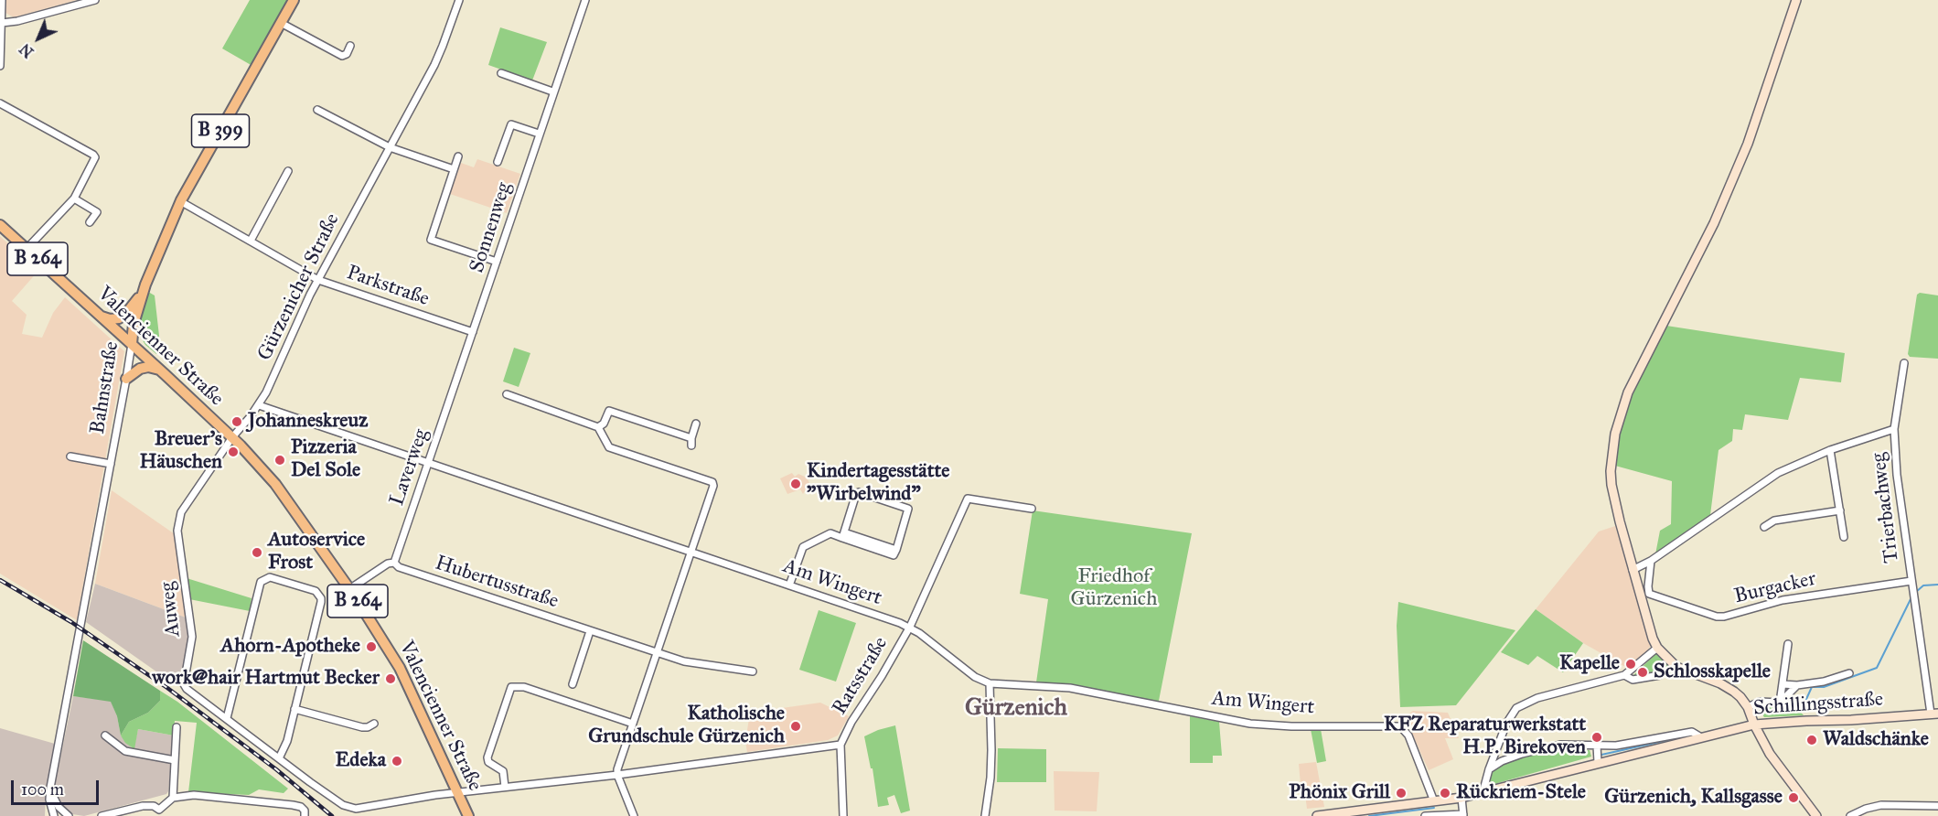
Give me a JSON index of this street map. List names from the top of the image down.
{
  "streets": {
    "main road": [
      "B 399",
      "B 264",
      "Valencienner Straße",
      "Bahnstraße"
    ],
    "street": [
      "Sonnenweg",
      "Parkstraße",
      "Gürzenicher Straße",
      "Laverweg",
      "Trierbachweg",
      "Hubertusstraße",
      "Am Wingert",
      "Burgacker",
      "Auweg",
      "Ratsstraße",
      "Schillingsstraße"
    ]
  },
  "crossings": [
    ["Sonnenweg", "Parkstraße"],
    ["Sonnenweg", "Laverweg"],
    ["Parkstraße", "Gürzenicher Straße"],
    ["Parkstraße", "Bahnstraße"],
    ["Parkstraße", "Laverweg"],
    ["Gürzenicher Straße", "Valencienner Straße"],
    ["Gürzenicher Straße", "Am Wingert"],
    ["Gürzenicher Straße", "Auweg"],
    ["Valencienner Straße", "Bahnstraße"],
    ["Valencienner Straße", "Auweg"],
    ["Laverweg", "Hubertusstraße"],
    ["Laverweg", "Am Wingert"],
    ["Trierbachweg", "Burgacker"],
    ["Trierbachweg", "Schillingsstraße"],
    ["Am Wingert", "Ratsstraße"],
    ["Am Wingert", "Schillingsstraße"]
  ],
  "districts": ["Gürzenich"],
  "parks": ["Friedhof Gürzenich"],
  "places": [
    "Johanneskreuz",
    "Breuer's Häuschen",
    "Pizzeria Del Sole",
    "Kindertagesstätte \"Wirbelwind\"",
    "Autoservice Frost",
    "Ahorn-Apotheke",
    "Kapelle",
    "Schlosskapelle",
    "work@hair Hartmut Becker",
    "Katholische Grundschule Gürzenich",
    "KFZ Reparaturwerkstatt H.P. Birekoven",
    "Waldschänke",
    "Edeka",
    "Phönix Grill",
    "Rückriem-Stele",
    "Gürzenich, Kallsgasse"
  ],
  "scale_bar": "100 m",
  "north": "bottom left"
}
